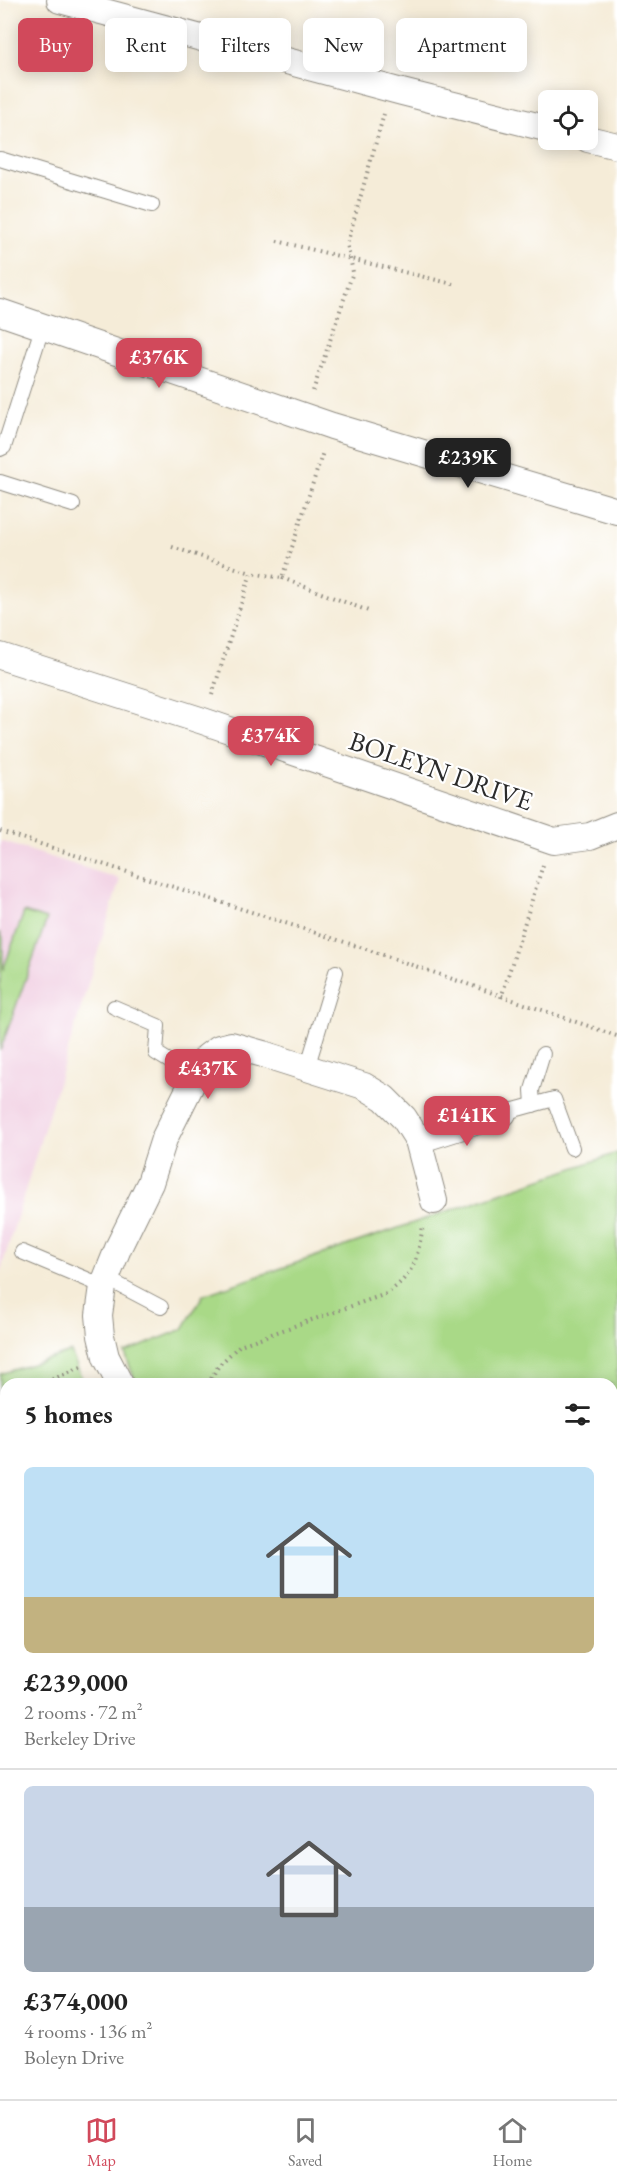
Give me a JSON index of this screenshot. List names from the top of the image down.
{
  "streets": {
    "street": ["BOLEYN DRIVE"]
  },
  "page": {
    "chip": [
      "Buy",
      "Rent",
      "Filters",
      "New",
      "Apartment"
    ],
    "price": [
      "£376K",
      "£239K",
      "£374K",
      "£437K",
      "£141K"
    ],
    "heading": "5 homes",
    "list": [
      {
        "name": "£239,000",
        "note": "2 rooms · 72 m² · Berkeley Drive"
      },
      {
        "name": "£374,000",
        "note": "4 rooms · 136 m² · Boleyn Drive"
      }
    ],
    "tabs": ["Map", "Saved", "Home"]
  }
}
